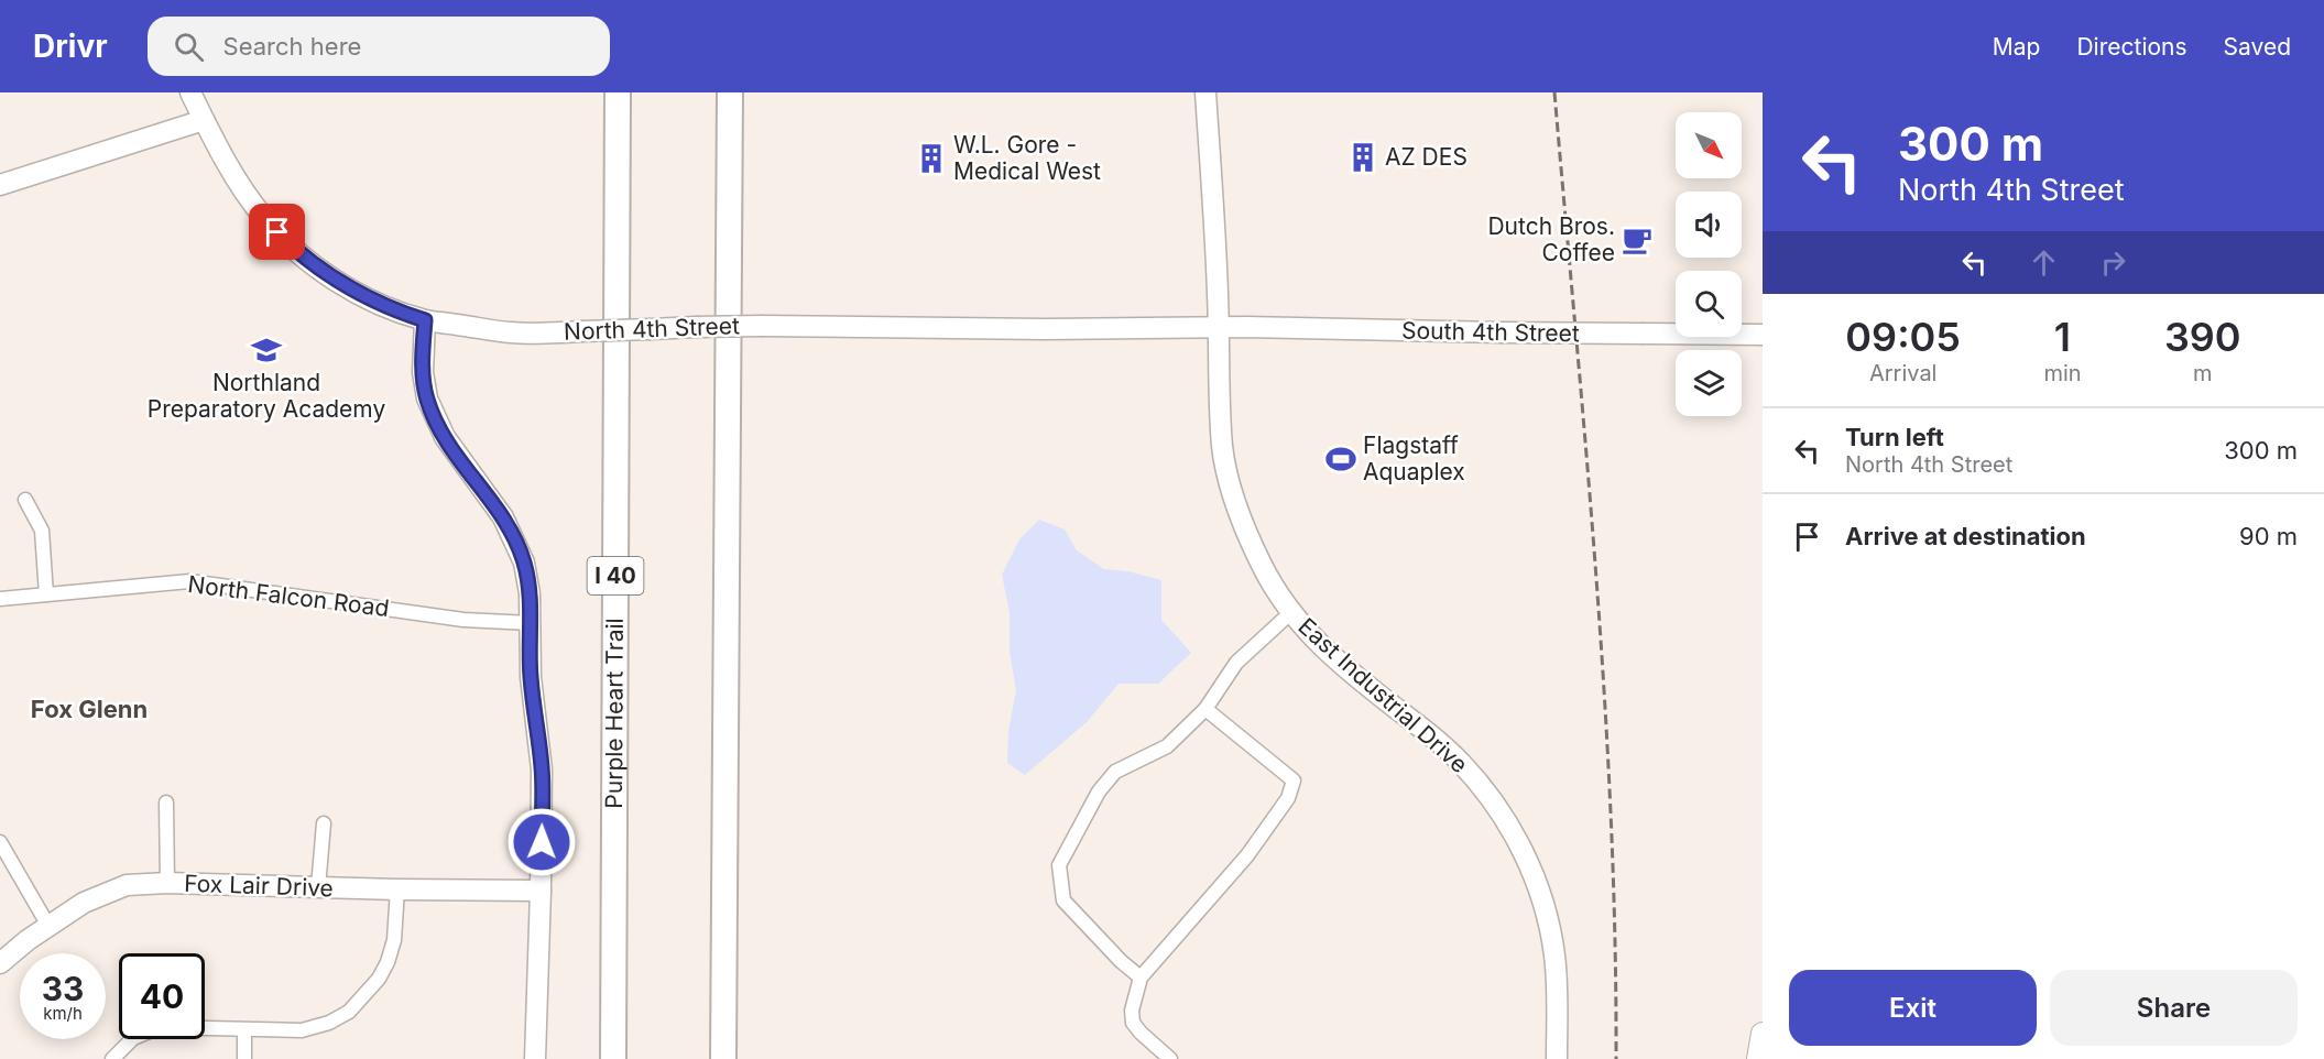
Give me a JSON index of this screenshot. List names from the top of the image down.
{
  "streets": {
    "highway": ["I 40", "Purple Heart Trail"],
    "street": [
      "North 4th Street",
      "South 4th Street",
      "North Falcon Road",
      "East Industrial Drive",
      "Fox Lair Drive"
    ]
  },
  "crossings": [
    ["North 4th Street", "South 4th Street"],
    ["North 4th Street", "East Industrial Drive"],
    ["South 4th Street", "East Industrial Drive"]
  ],
  "districts": ["Fox Glenn"],
  "places": {
    "building": ["AZ DES", "W.L. Gore - Medical West"],
    "cafe": ["Dutch Bros. Coffee"],
    "school or university": ["Northland Preparatory Academy"],
    "sports": ["Flagstaff Aquaplex"]
  },
  "north": "bottom right",
  "page": {
    "header": "Drivr",
    "search": "Search here",
    "nav": ["Map", "Directions", "Saved"],
    "turn": ["300 m", "North 4th Street"],
    "eta": [
      "09:05",
      "Arrival",
      "1",
      "min",
      "390",
      "m"
    ],
    "list": [
      {
        "name": "Turn left",
        "note": "North 4th Street",
        "value": "300 m"
      },
      {
        "name": "Arrive at destination",
        "value": "90 m"
      }
    ],
    "speed": "33 km/h",
    "limit": "40",
    "buttons": ["Exit", "Share"]
  }
}
